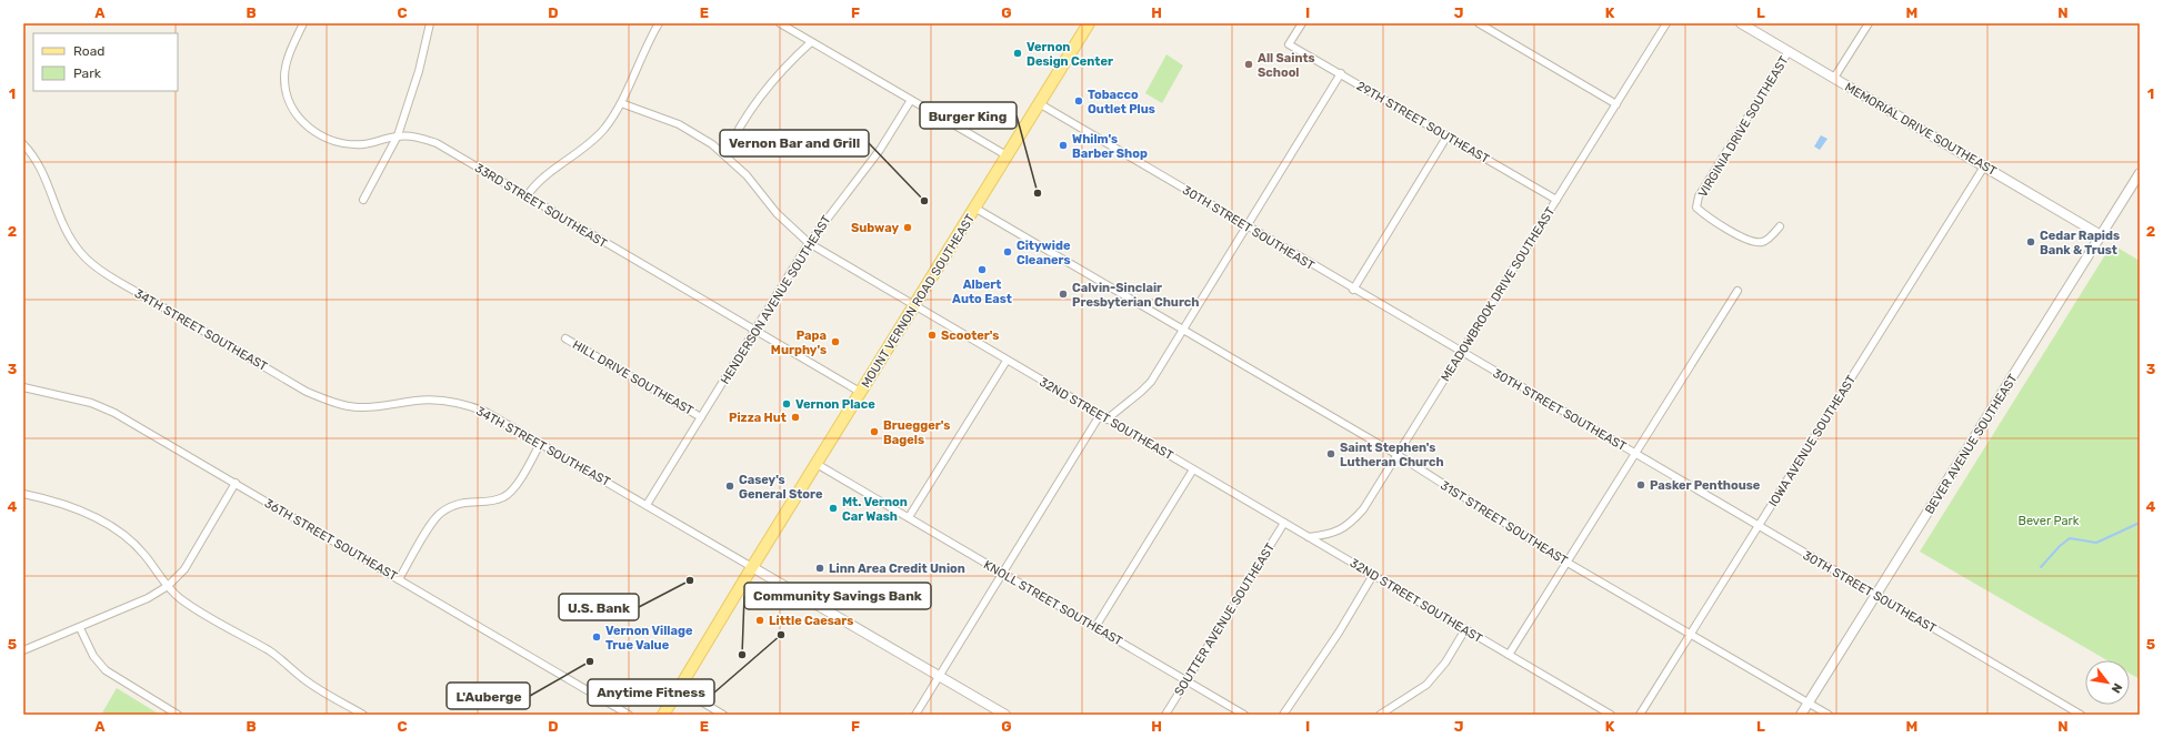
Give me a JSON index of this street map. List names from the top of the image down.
{
  "streets": {
    "main road": ["MOUNT VERNON ROAD SOUTHEAST"],
    "street": [
      "29TH STREET SOUTHEAST",
      "VIRGINIA DRIVE SOUTHEAST",
      "MEMORIAL DRIVE SOUTHEAST",
      "33RD STREET SOUTHEAST",
      "30TH STREET SOUTHEAST",
      "MEADOWBROOK DRIVE SOUTHEAST",
      "HENDERSON AVENUE SOUTHEAST",
      "34TH STREET SOUTHEAST",
      "HILL DRIVE SOUTHEAST",
      "32ND STREET SOUTHEAST",
      "IOWA AVENUE SOUTHEAST",
      "BEVER AVENUE SOUTHEAST",
      "31ST STREET SOUTHEAST",
      "36TH STREET SOUTHEAST",
      "KNOLL STREET SOUTHEAST",
      "SOUTTER AVENUE SOUTHEAST"
    ]
  },
  "crossings": [
    ["29TH STREET SOUTHEAST", "MEADOWBROOK DRIVE SOUTHEAST"],
    ["VIRGINIA DRIVE SOUTHEAST", "MEMORIAL DRIVE SOUTHEAST"],
    ["MEMORIAL DRIVE SOUTHEAST", "IOWA AVENUE SOUTHEAST"],
    ["MEMORIAL DRIVE SOUTHEAST", "BEVER AVENUE SOUTHEAST"],
    ["33RD STREET SOUTHEAST", "HENDERSON AVENUE SOUTHEAST"],
    ["33RD STREET SOUTHEAST", "MOUNT VERNON ROAD SOUTHEAST"],
    ["30TH STREET SOUTHEAST", "MEADOWBROOK DRIVE SOUTHEAST"],
    ["30TH STREET SOUTHEAST", "MOUNT VERNON ROAD SOUTHEAST"],
    ["30TH STREET SOUTHEAST", "IOWA AVENUE SOUTHEAST"],
    ["30TH STREET SOUTHEAST", "BEVER AVENUE SOUTHEAST"],
    ["MEADOWBROOK DRIVE SOUTHEAST", "32ND STREET SOUTHEAST"],
    ["MEADOWBROOK DRIVE SOUTHEAST", "31ST STREET SOUTHEAST"],
    ["HENDERSON AVENUE SOUTHEAST", "34TH STREET SOUTHEAST"],
    ["HENDERSON AVENUE SOUTHEAST", "HILL DRIVE SOUTHEAST"],
    ["HENDERSON AVENUE SOUTHEAST", "32ND STREET SOUTHEAST"],
    ["MOUNT VERNON ROAD SOUTHEAST", "34TH STREET SOUTHEAST"],
    ["MOUNT VERNON ROAD SOUTHEAST", "32ND STREET SOUTHEAST"],
    ["MOUNT VERNON ROAD SOUTHEAST", "31ST STREET SOUTHEAST"],
    ["MOUNT VERNON ROAD SOUTHEAST", "KNOLL STREET SOUTHEAST"],
    ["32ND STREET SOUTHEAST", "SOUTTER AVENUE SOUTHEAST"],
    ["IOWA AVENUE SOUTHEAST", "31ST STREET SOUTHEAST"],
    ["BEVER AVENUE SOUTHEAST", "31ST STREET SOUTHEAST"],
    ["KNOLL STREET SOUTHEAST", "SOUTTER AVENUE SOUTHEAST"]
  ],
  "parks": ["Bever Park"],
  "places": [
    "Vernon Design Center",
    "All Saints School",
    "Tobacco Outlet Plus",
    "Whilm's Barber Shop",
    "Burger King",
    "Vernon Bar and Grill",
    "Subway",
    "Cedar Rapids Bank & Trust",
    "Citywide Cleaners",
    "Albert Auto East",
    "Calvin-Sinclair Presbyterian Church",
    "Scooter's",
    "Papa Murphy's",
    "Vernon Place",
    "Pizza Hut",
    "Bruegger's Bagels",
    "Saint Stephen's Lutheran Church",
    "Pasker Penthouse",
    "Casey's General Store",
    "Mt. Vernon Car Wash",
    "Linn Area Credit Union",
    "U.S. Bank",
    "Little Caesars",
    "Anytime Fitness",
    "Vernon Village True Value",
    "Community Savings Bank",
    "L'Auberge"
  ],
  "legend": ["Road", "Park"],
  "north": "bottom right",
  "grid": {
    "columns": [
      "A",
      "B",
      "C",
      "D",
      "E",
      "F",
      "G",
      "H",
      "I",
      "J",
      "K",
      "L",
      "M",
      "N"
    ],
    "rows": [
      "1",
      "2",
      "3",
      "4",
      "5"
    ]
  }
}
